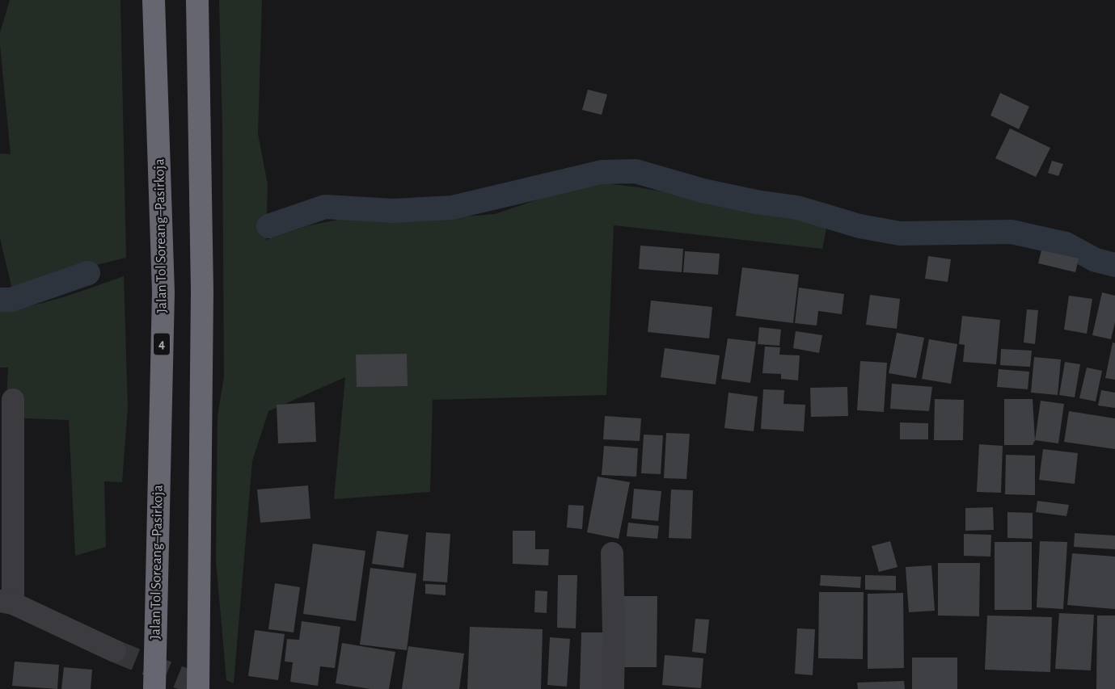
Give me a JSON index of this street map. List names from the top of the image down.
{
  "streets": {
    "highway": ["Jalan Tol Soreang–Pasirkoja", "4"]
  }
}
